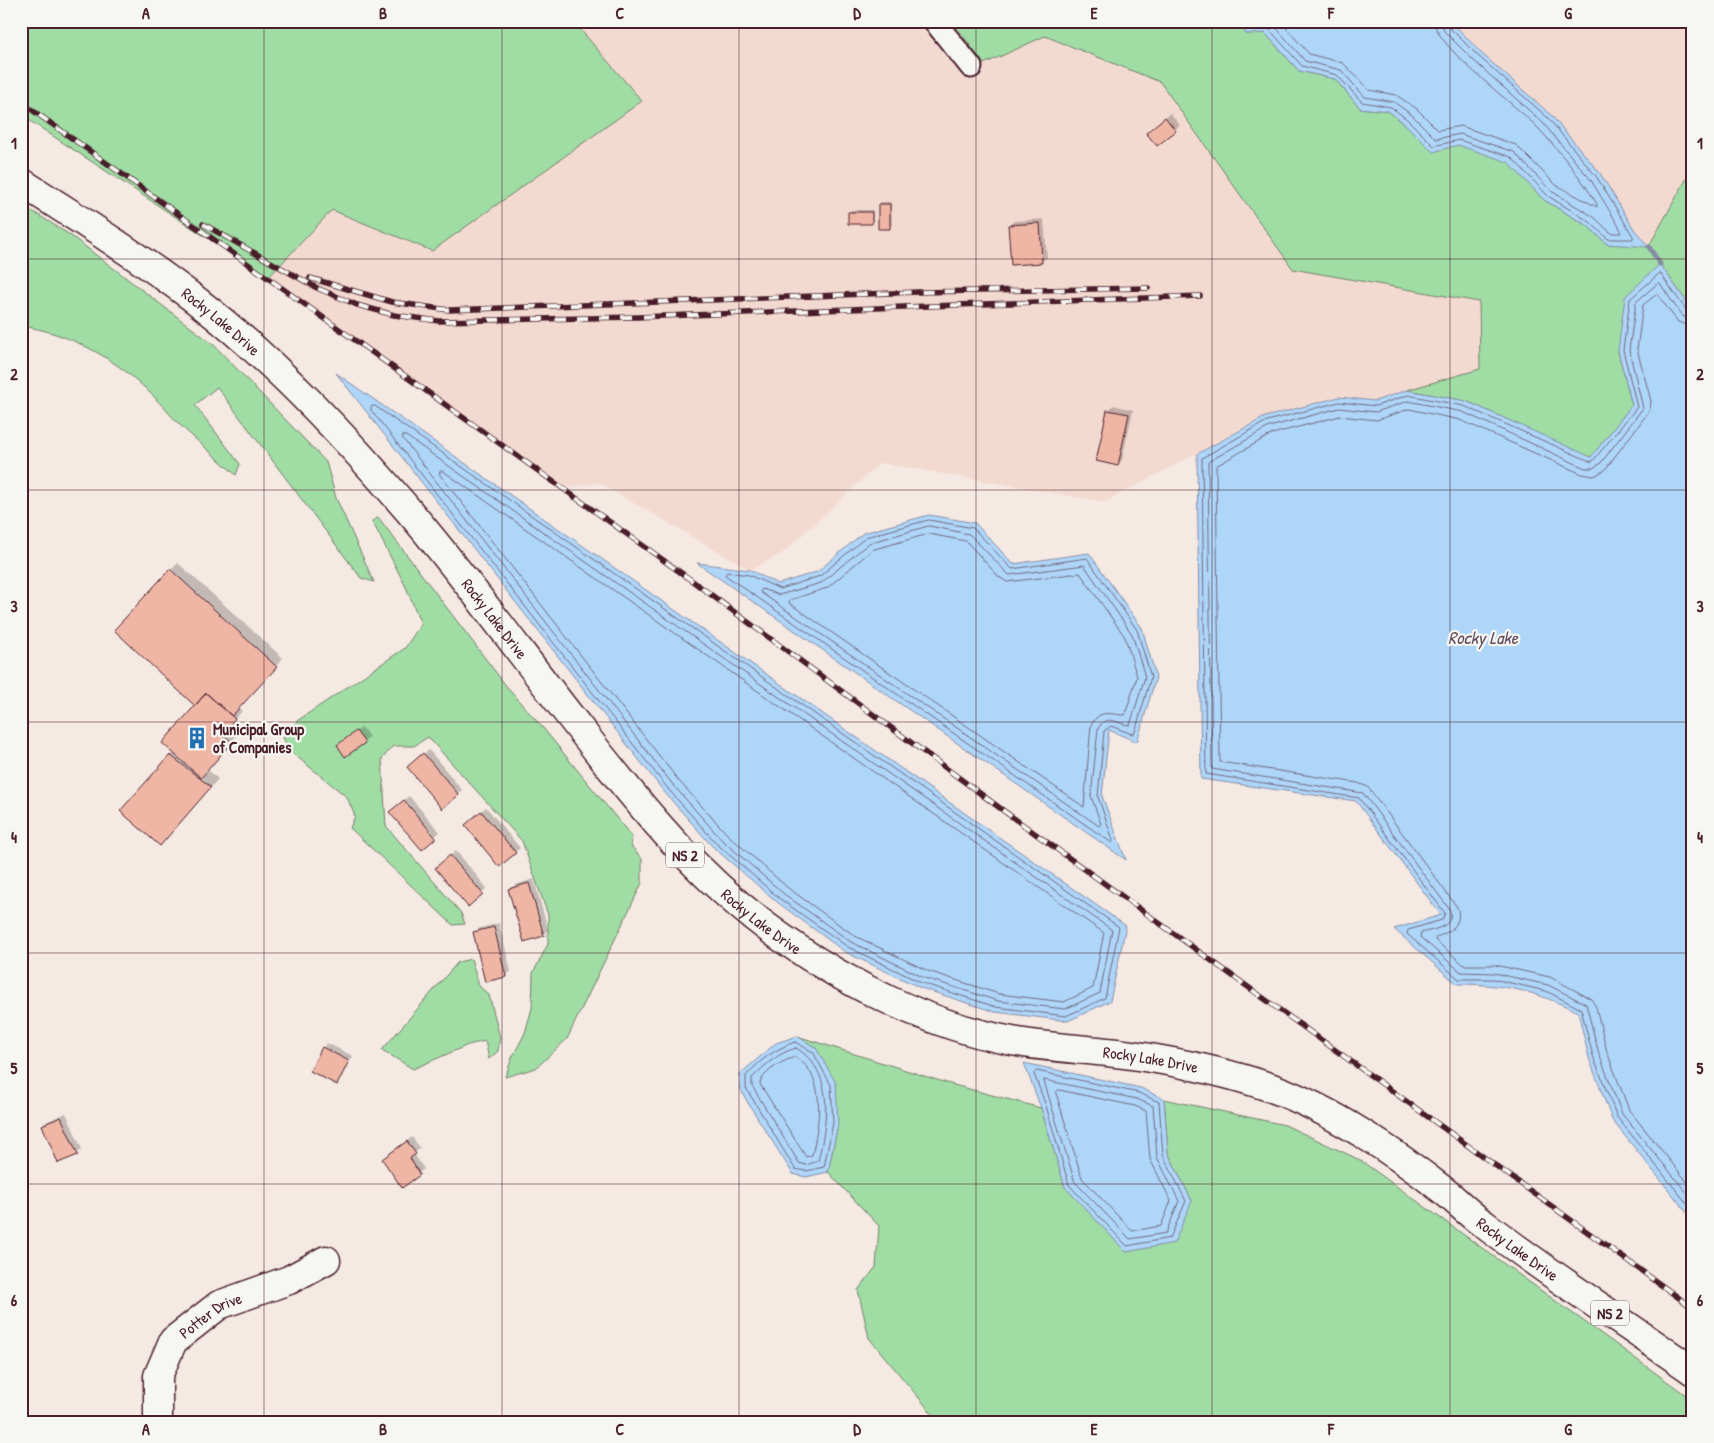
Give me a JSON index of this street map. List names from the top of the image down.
{
  "streets": {
    "main road": ["Rocky Lake Drive", "NS 2", "Potter Drive"]
  },
  "water": ["Rocky Lake"],
  "places": {
    "building": ["Municipal Group of Companies"]
  },
  "grid": {
    "columns": [
      "A",
      "B",
      "C",
      "D",
      "E",
      "F",
      "G"
    ],
    "rows": [
      "1",
      "2",
      "3",
      "4",
      "5",
      "6"
    ]
  }
}
